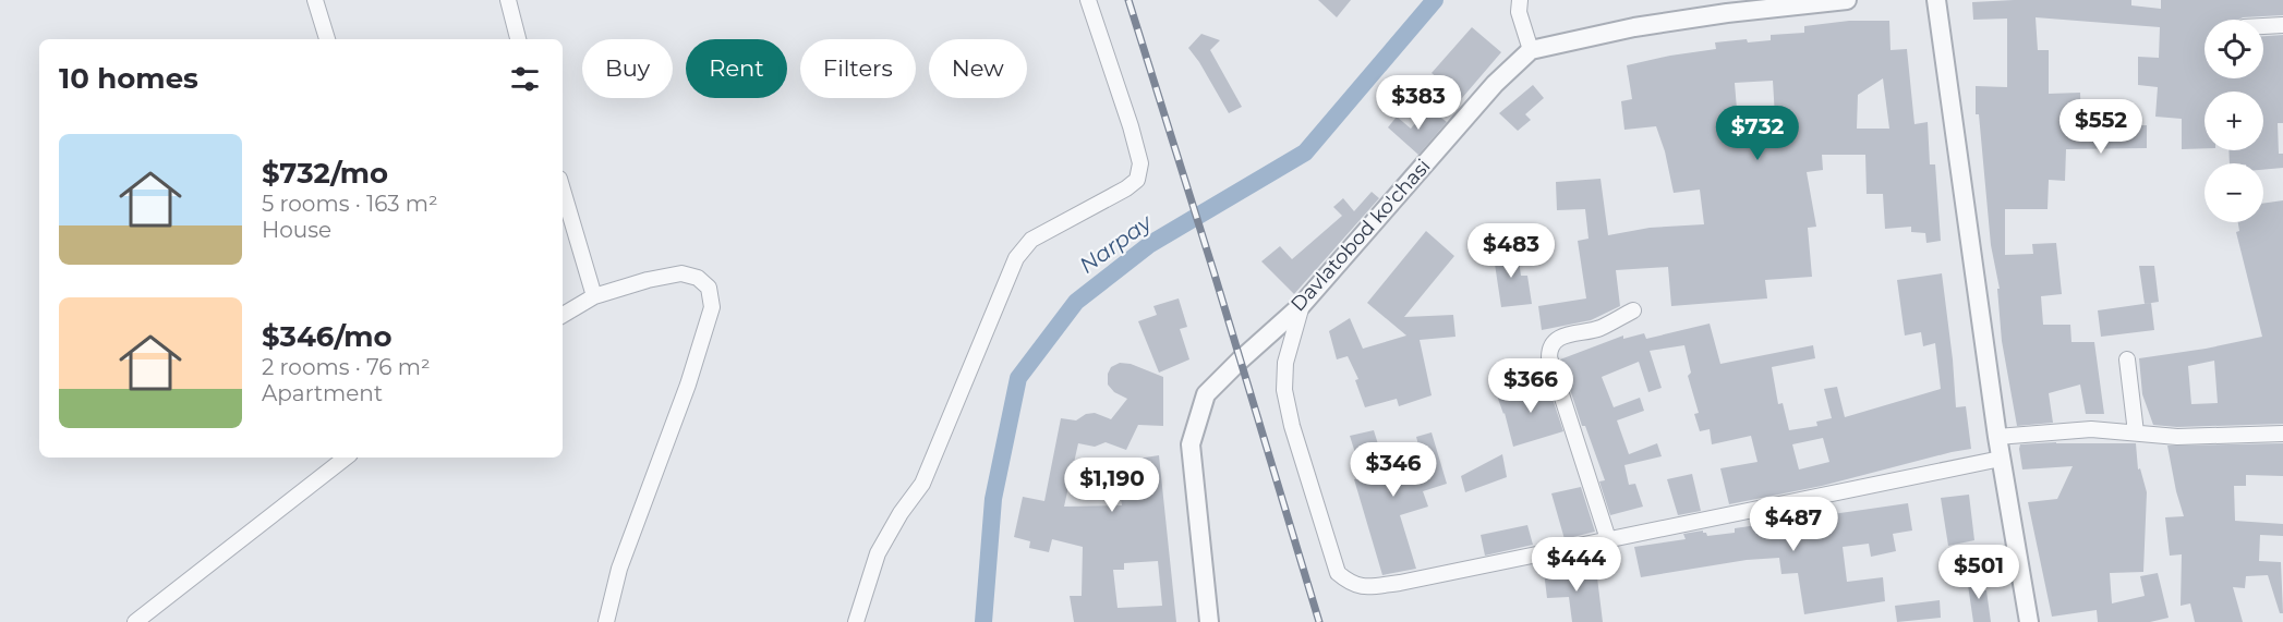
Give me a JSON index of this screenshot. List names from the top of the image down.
{
  "streets": {
    "street": ["Davlatobod ko'chasi"]
  },
  "water": ["Narpay"],
  "page": {
    "map_buttons": ["+", "−"],
    "chip": [
      "Buy",
      "Rent",
      "Filters",
      "New"
    ],
    "heading": "10 homes",
    "price": [
      "$383",
      "$552",
      "$732",
      "$483",
      "$366",
      "$346",
      "$1,190",
      "$487",
      "$444",
      "$501"
    ],
    "list": [
      {
        "name": "$732/mo",
        "note": "5 rooms · 163 m² · House"
      },
      {
        "name": "$346/mo",
        "note": "2 rooms · 76 m² · Apartment"
      }
    ]
  }
}
